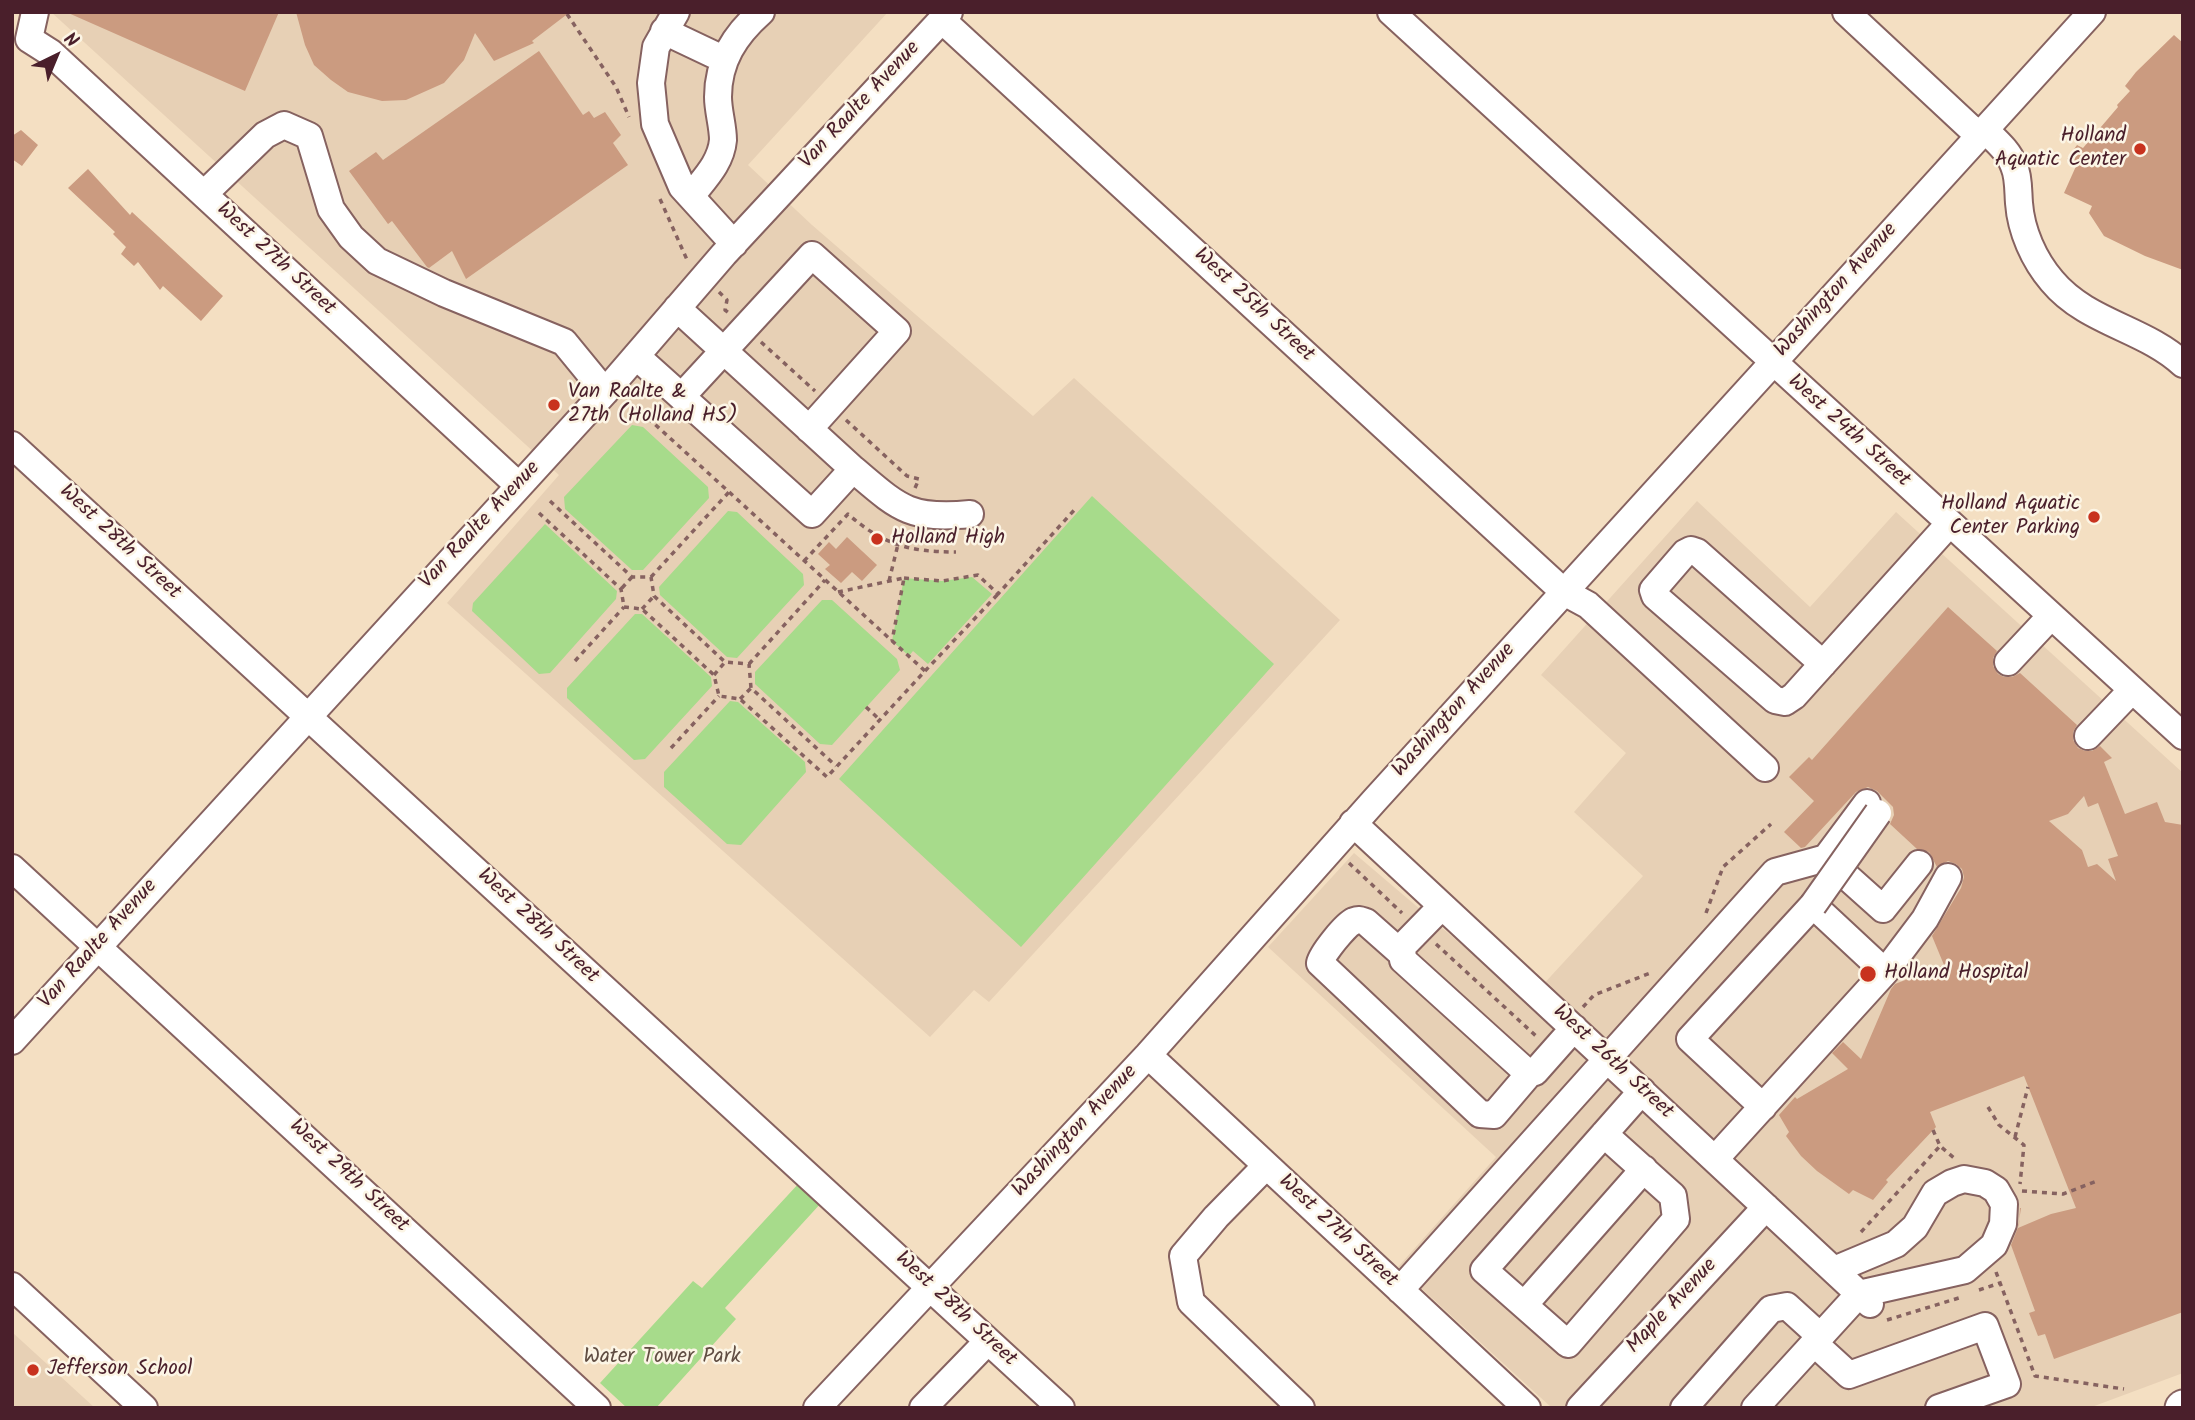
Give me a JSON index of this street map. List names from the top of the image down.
{
  "streets": {
    "street": [
      "Van Raalte Avenue",
      "West 27th Street",
      "Washington Avenue",
      "West 25th Street",
      "West 24th Street",
      "West 28th Street",
      "West 26th Street",
      "West 29th Street",
      "Maple Avenue"
    ]
  },
  "crossings": [
    ["Van Raalte Avenue", "West 27th Street"],
    ["Van Raalte Avenue", "West 25th Street"],
    ["Van Raalte Avenue", "West 28th Street"],
    ["Van Raalte Avenue", "West 29th Street"],
    ["West 27th Street", "Washington Avenue"],
    ["Washington Avenue", "West 25th Street"],
    ["Washington Avenue", "West 24th Street"],
    ["Washington Avenue", "West 28th Street"],
    ["Washington Avenue", "West 26th Street"],
    ["West 26th Street", "Maple Avenue"]
  ],
  "parks": ["Water Tower Park"],
  "places": [
    "Holland Aquatic Center",
    "Van Raalte & 27th (Holland HS)",
    "Holland Aquatic Center Parking",
    "Holland High",
    "Holland Hospital",
    "Jefferson School"
  ],
  "north": "top right"
}
